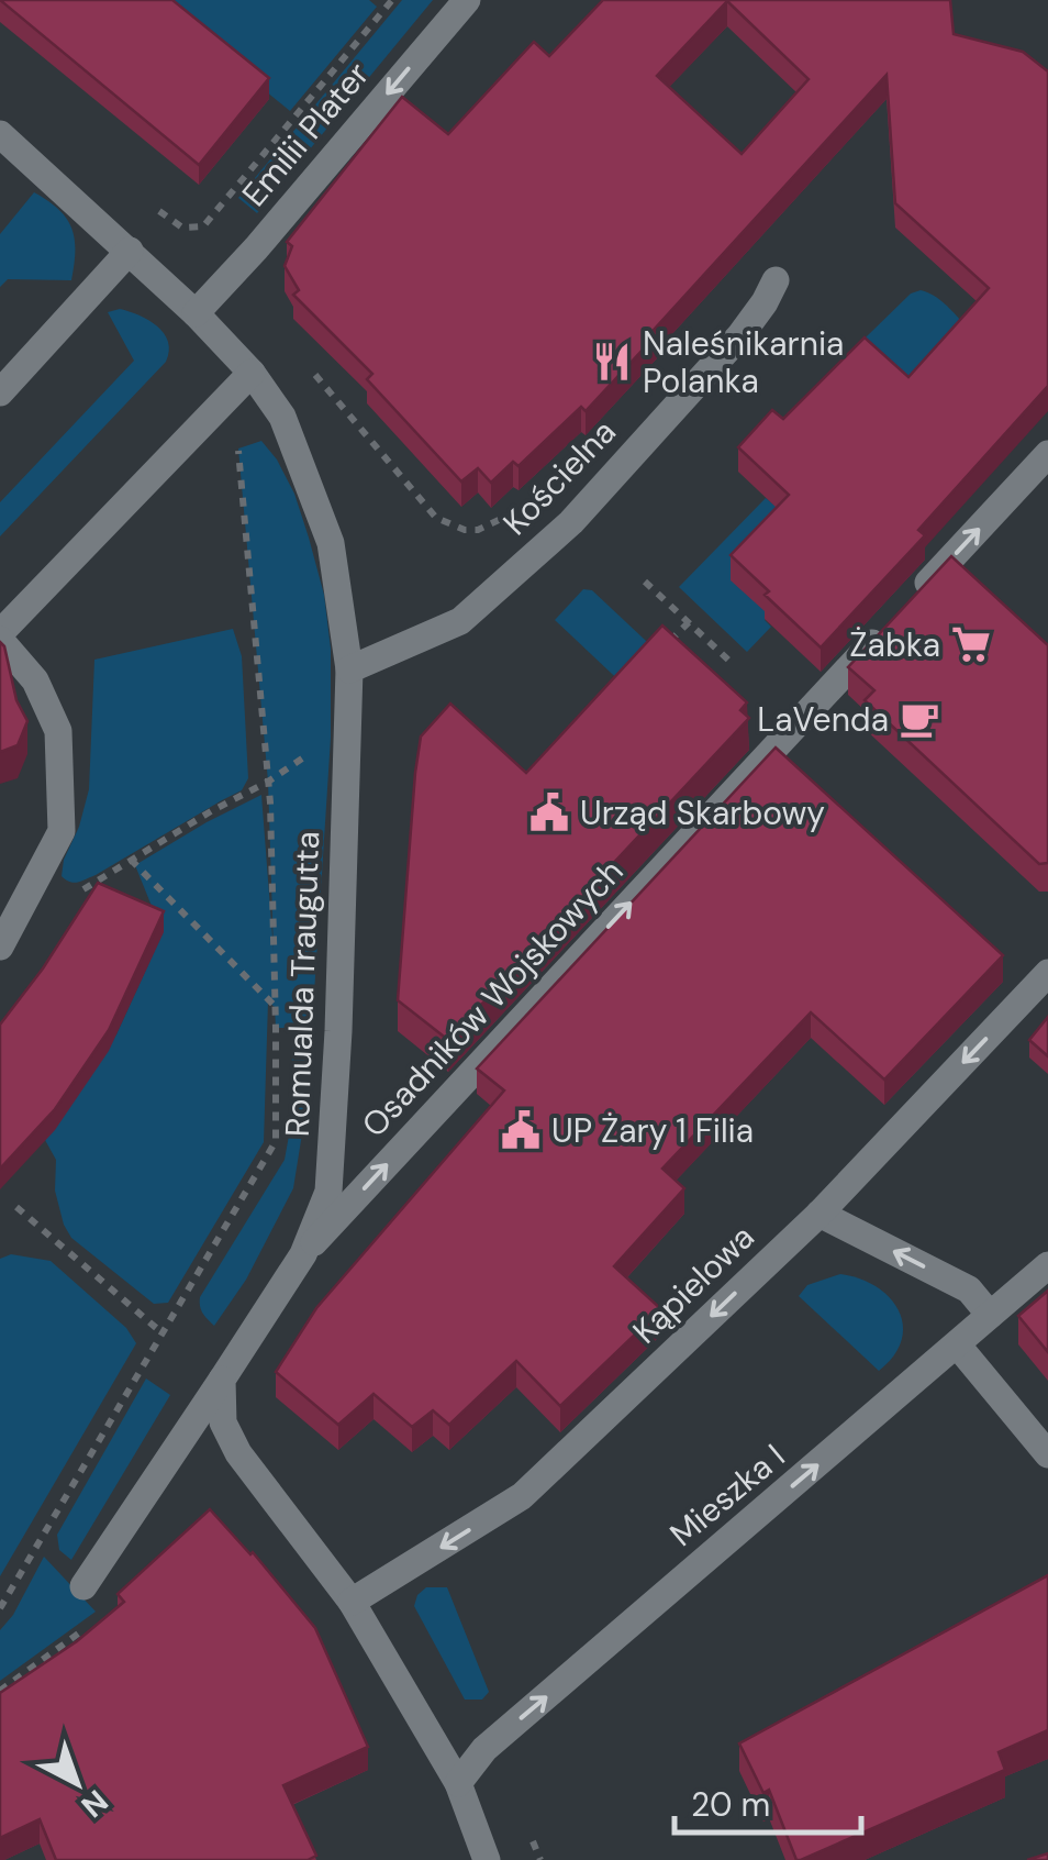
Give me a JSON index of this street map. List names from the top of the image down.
{
  "streets": {
    "street": [
      "Emilii Plater",
      "Kościelna",
      "Romualda Traugutta",
      "Osadników Wojskowych",
      "Kąpielowa",
      "Mieszka I"
    ]
  },
  "crossings": [
    ["Emilii Plater", "Romualda Traugutta"],
    ["Kościelna", "Romualda Traugutta"],
    ["Romualda Traugutta", "Osadników Wojskowych"]
  ],
  "one_way": [
    "Emilii Plater",
    "Osadników Wojskowych",
    "Kąpielowa",
    "Mieszka I"
  ],
  "places": {
    "restaurant": ["Naleśnikarnia Polanka"],
    "supermarket": ["Żabka"],
    "cafe": ["LaVenda"],
    "public building": ["Urząd Skarbowy", "UP Żary 1 Filia"]
  },
  "scale_bar": "20 m",
  "north": "bottom right"
}
